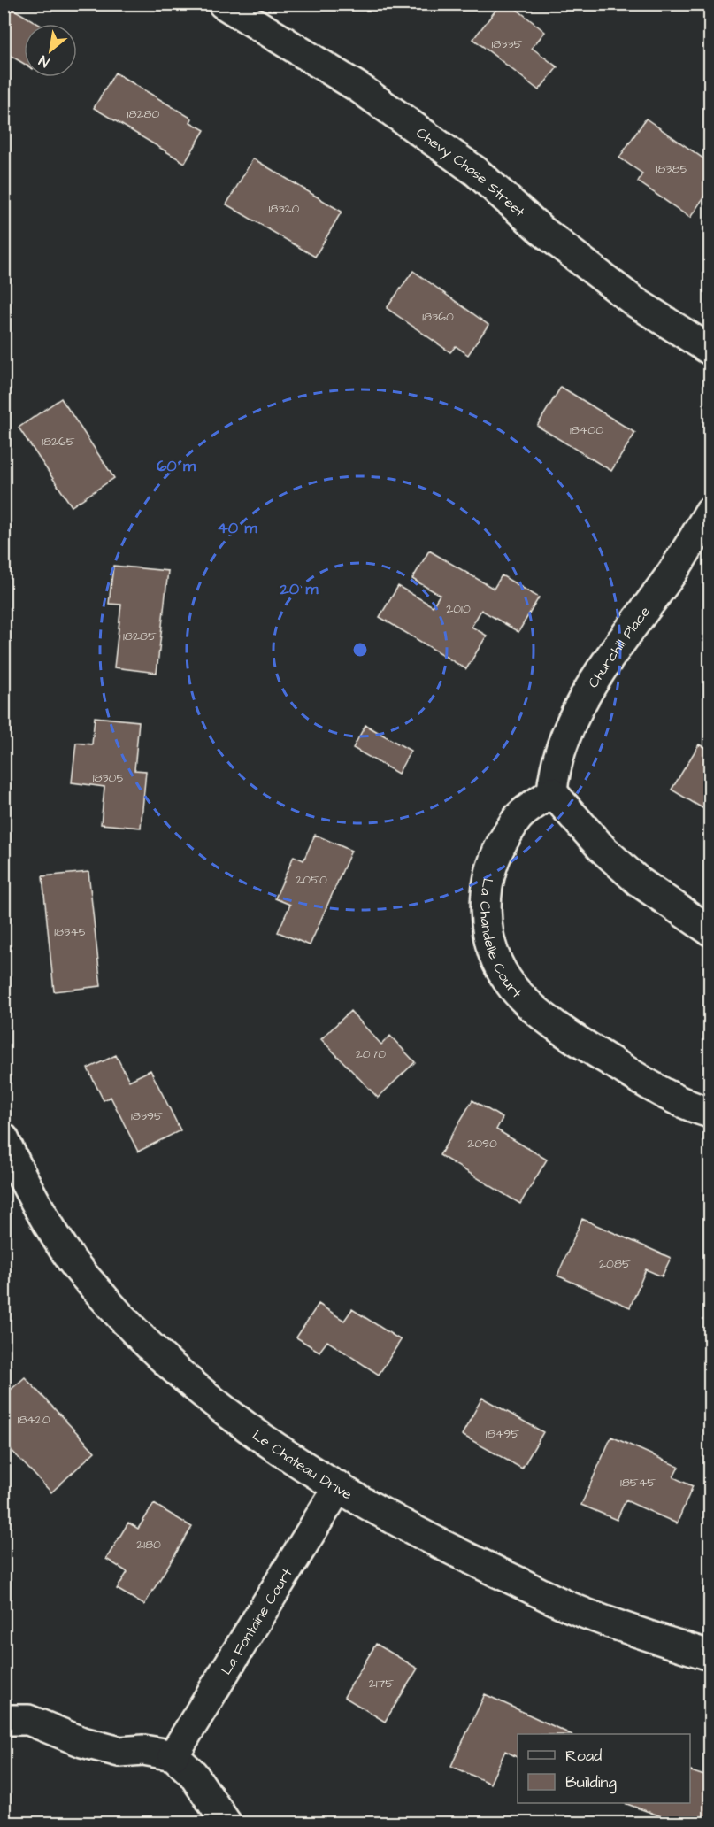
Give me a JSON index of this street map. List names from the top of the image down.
{
  "streets": {
    "street": [
      "Chevy Chase Street",
      "Churchill Place",
      "La Chandelle Court",
      "Le Chateau Drive",
      "La Fontaine Court"
    ]
  },
  "crossings": [
    ["Churchill Place", "La Chandelle Court"],
    ["Le Chateau Drive", "La Fontaine Court"]
  ],
  "house_numbers": [
    "18335",
    "18280",
    "18385",
    "18320",
    "18360",
    "18400",
    "18265",
    "2010",
    "18285",
    "18305",
    "2050",
    "18345",
    "2070",
    "18395",
    "2090",
    "2085",
    "18420",
    "18495",
    "18545",
    "2180",
    "2175"
  ],
  "legend": ["Road", "Building"],
  "north": "bottom left",
  "rings": ["60 m", "40 m", "20 m"]
}
